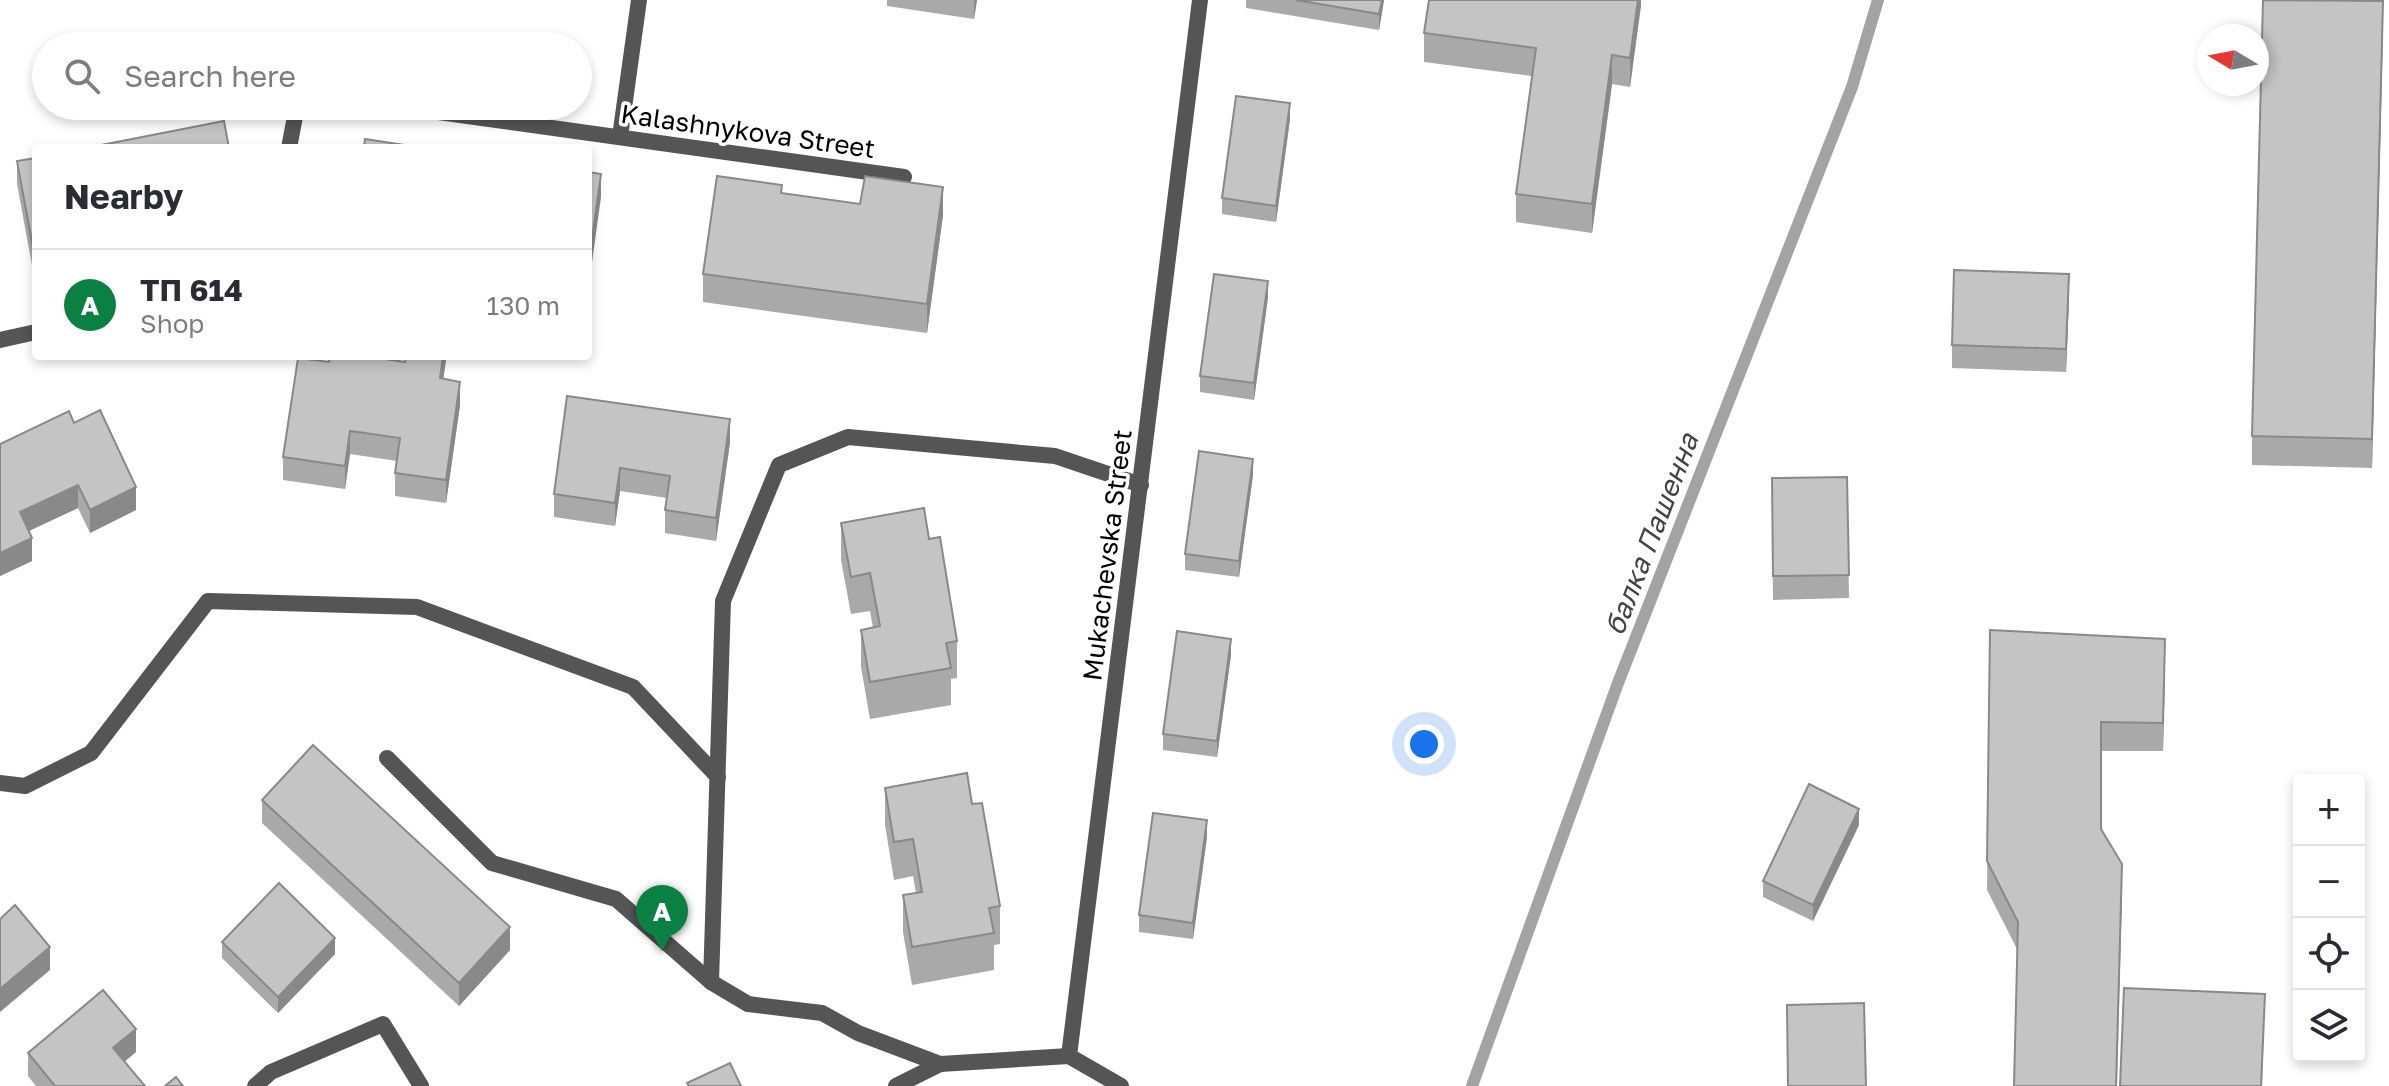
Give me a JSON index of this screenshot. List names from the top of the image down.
{
  "streets": {
    "street": ["Kalashnykova Street", "Mukachevska Street"]
  },
  "water": ["балка Пашенна"],
  "north": "left",
  "page": {
    "search": "Search here",
    "heading": "Nearby",
    "list": [
      {
        "mark": "A",
        "name": "ТП 614",
        "note": "Shop",
        "value": "130 m"
      }
    ],
    "map_buttons": ["+", "−"],
    "pins": "A"
  }
}
